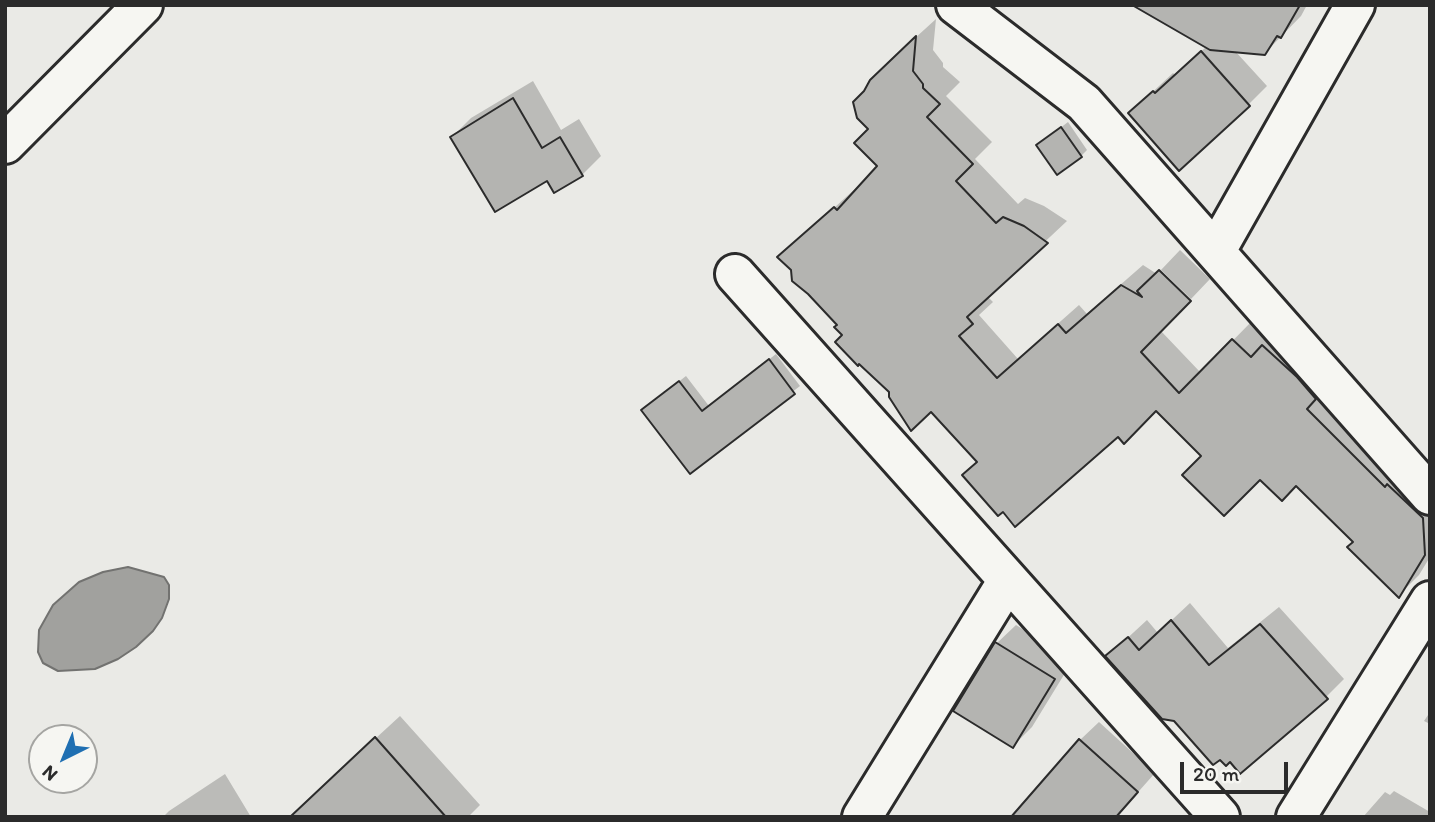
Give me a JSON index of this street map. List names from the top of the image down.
{
  "scale_bar": "20 m",
  "north": "bottom left"
}
